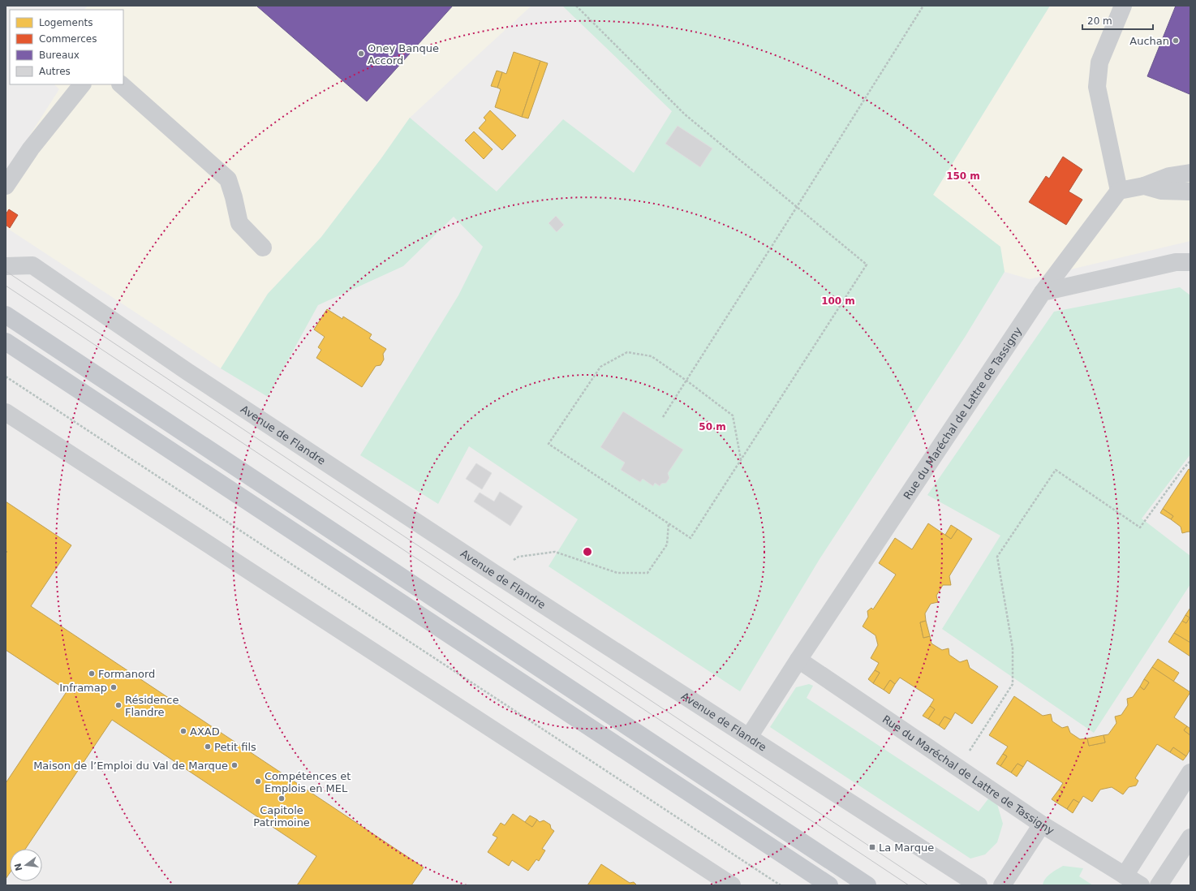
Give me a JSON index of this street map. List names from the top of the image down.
{
  "streets": {
    "street": ["Rue du Maréchal de Lattre de Tassigny", "Avenue de Flandre"]
  },
  "crossings": [
    ["Rue du Maréchal de Lattre de Tassigny", "Avenue de Flandre"]
  ],
  "places": {
    "other": [
      "Auchan",
      "Oney Banque Accord",
      "Formanord",
      "Inframap",
      "Résidence Flandre",
      "AXAD",
      "Petit fils",
      "Maison de l’Emploi du Val de Marque",
      "Compétences et Emplois en MEL",
      "Capitole Patrimoine"
    ],
    "transit": ["La Marque"]
  },
  "legend": [
    "Logements",
    "Commerces",
    "Bureaux",
    "Autres"
  ],
  "scale_bar": "20 m",
  "north": "left",
  "rings": ["150 m", "100 m", "50 m"]
}
